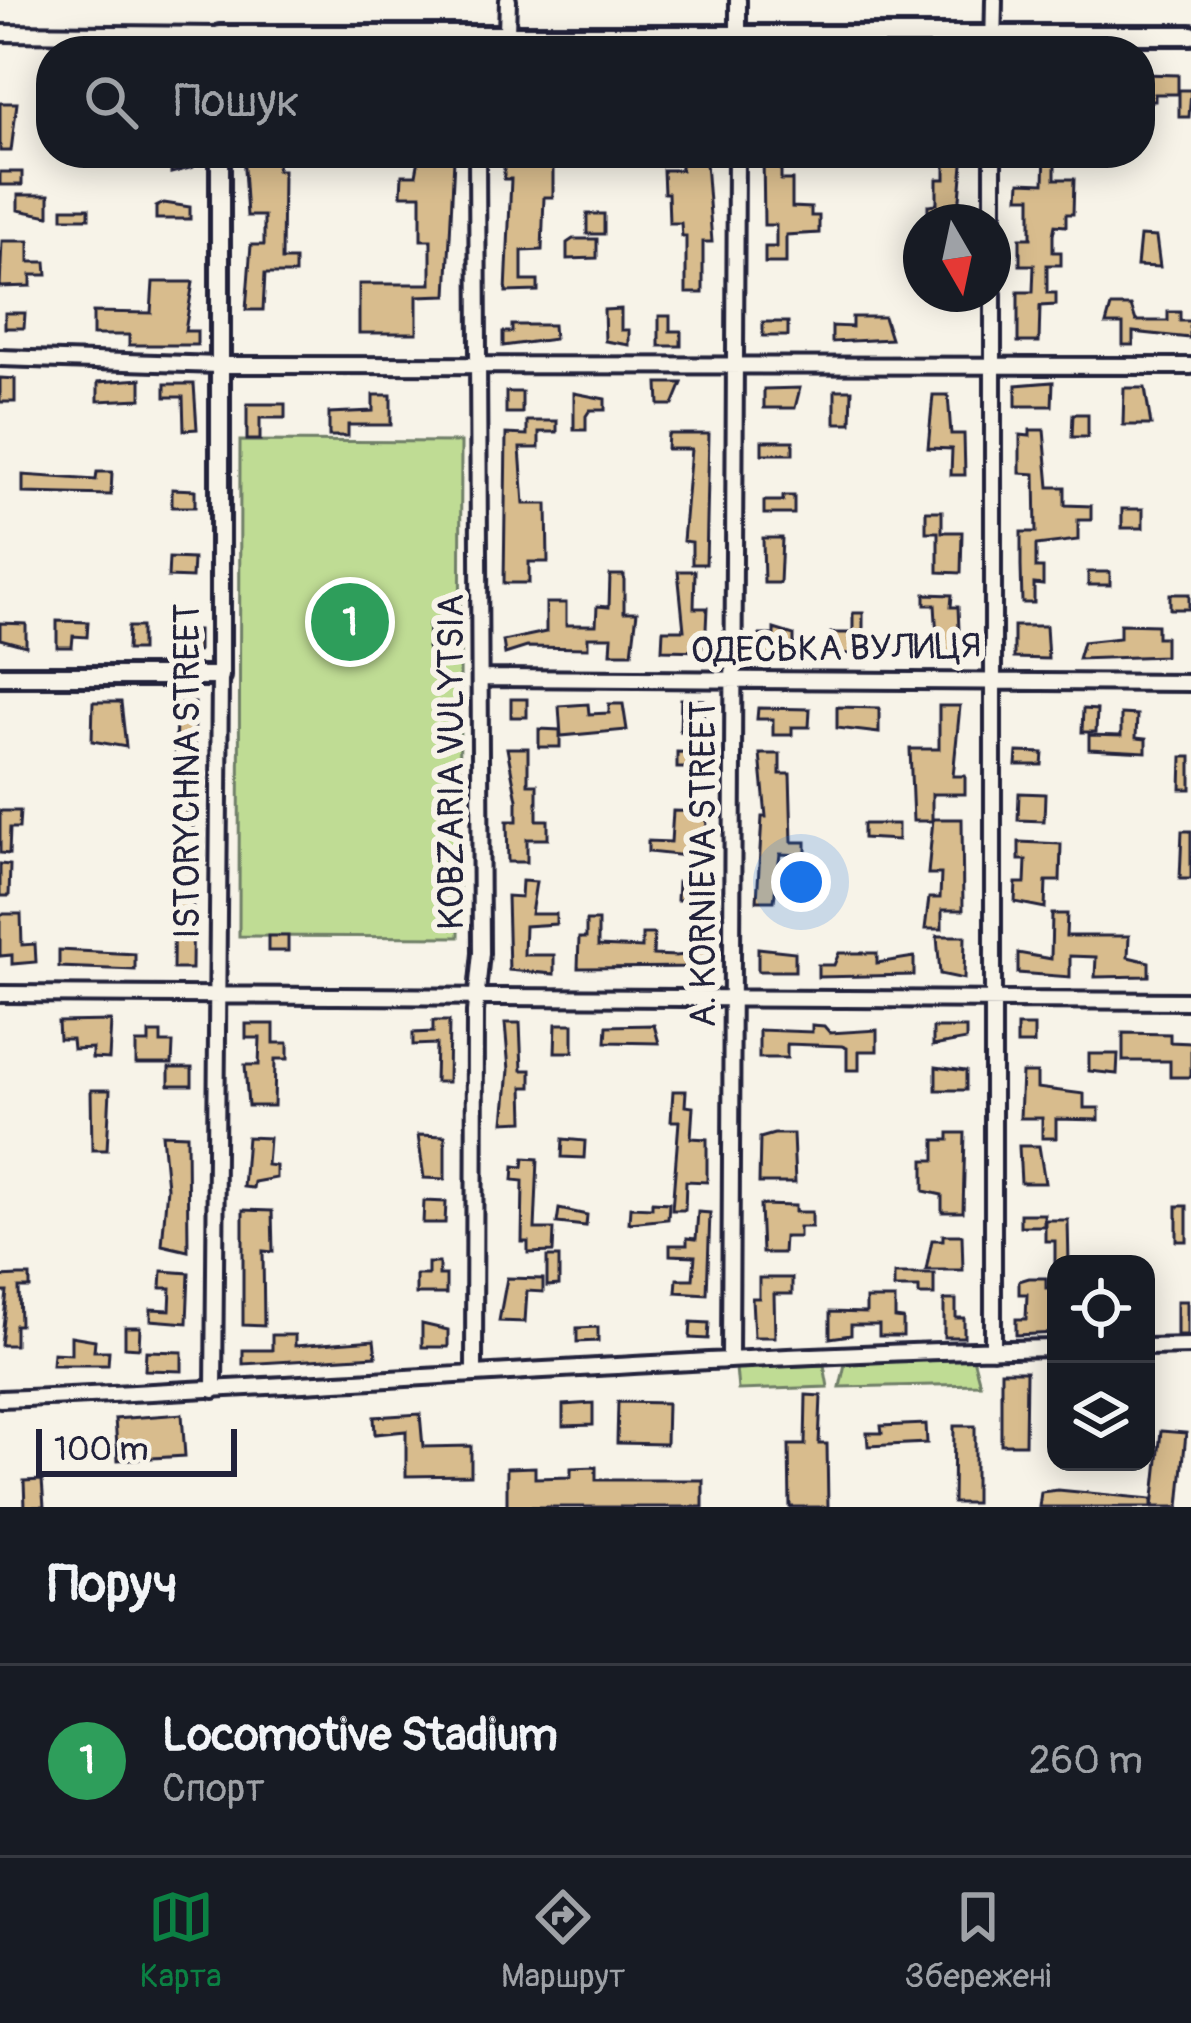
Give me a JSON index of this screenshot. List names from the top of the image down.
{
  "streets": {
    "street": [
      "ОДЕСЬКА ВУЛИЦЯ",
      "KOBZARIA VULYTSIA",
      "ISTORYCHNA STREET",
      "A. KORNIEVA STREET"
    ]
  },
  "crossings": [
    ["ОДЕСЬКА ВУЛИЦЯ", "KOBZARIA VULYTSIA"],
    ["ОДЕСЬКА ВУЛИЦЯ", "A. KORNIEVA STREET"]
  ],
  "scale_bar": "100 m",
  "north": "bottom",
  "page": {
    "search": "Пошук",
    "pins": "1",
    "scale": "100 m",
    "heading": "Поруч",
    "list": [
      {
        "mark": "1",
        "name": "Locomotive Stadium",
        "note": "Спорт",
        "value": "260 m"
      }
    ],
    "nav": ["Карта", "Маршрут", "Збережені"]
  }
}
